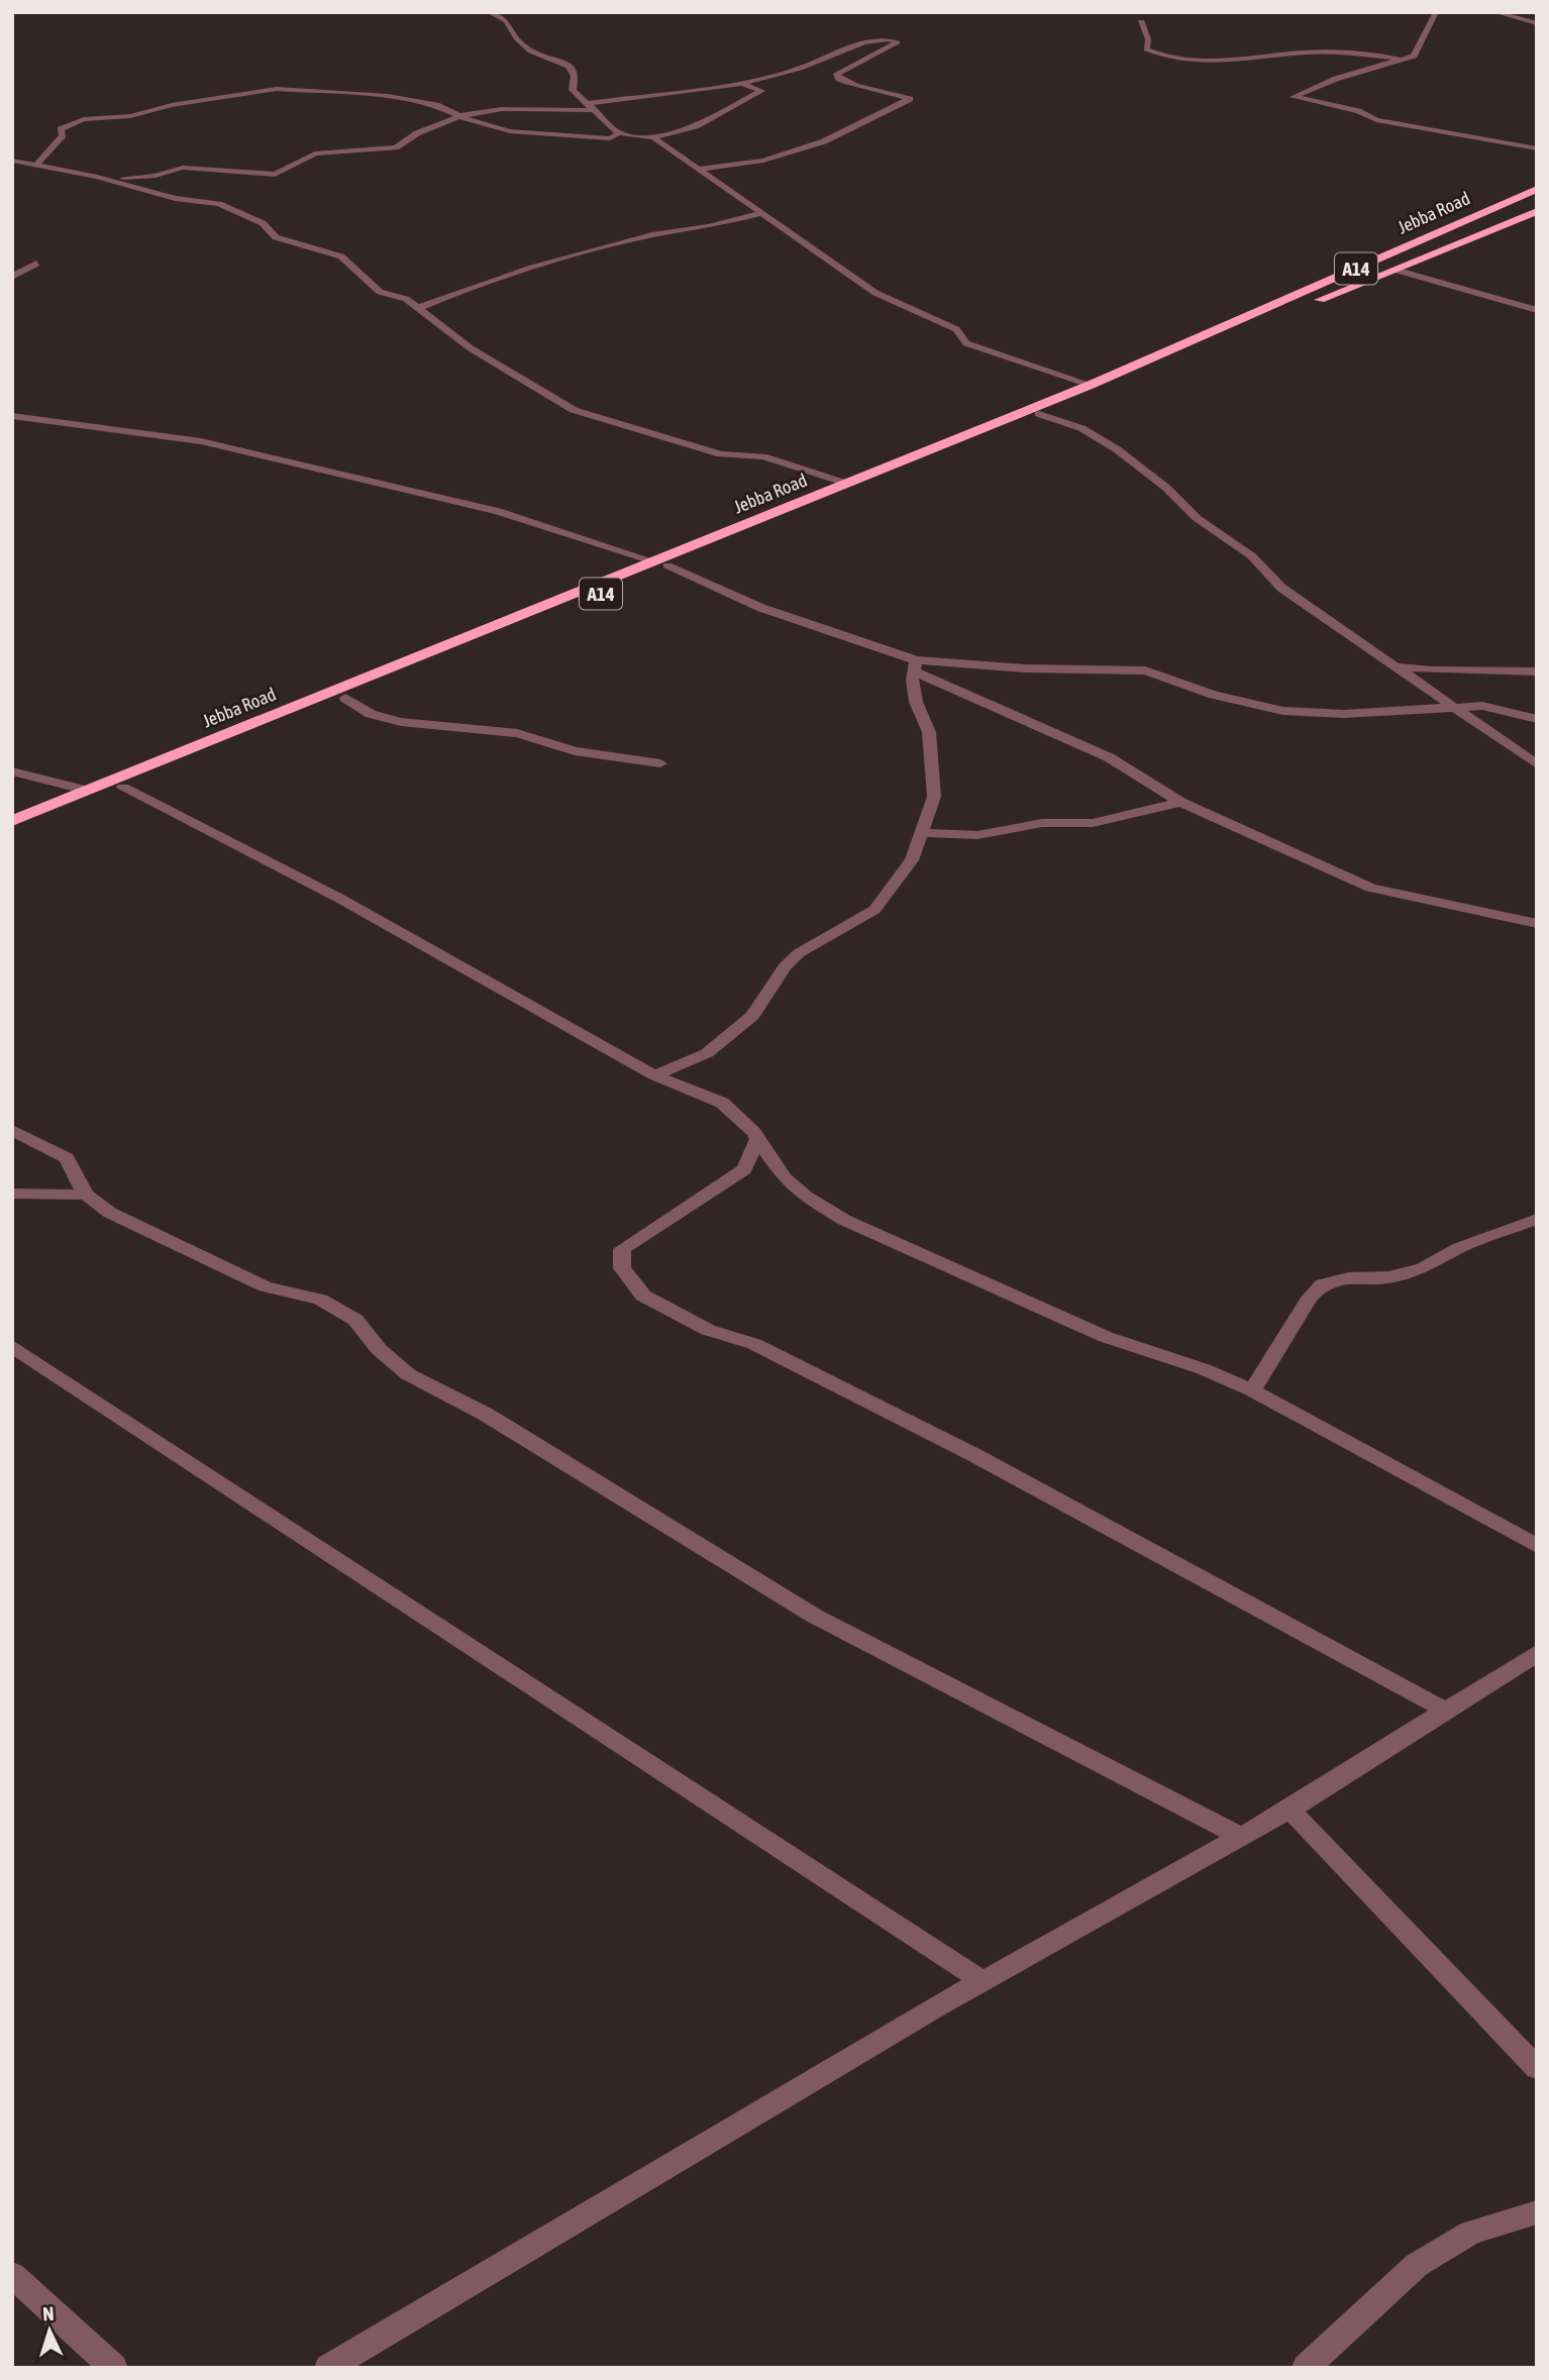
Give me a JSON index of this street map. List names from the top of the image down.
{
  "streets": {
    "highway": ["Jebba Road", "A14"]
  },
  "north": "top"
}
